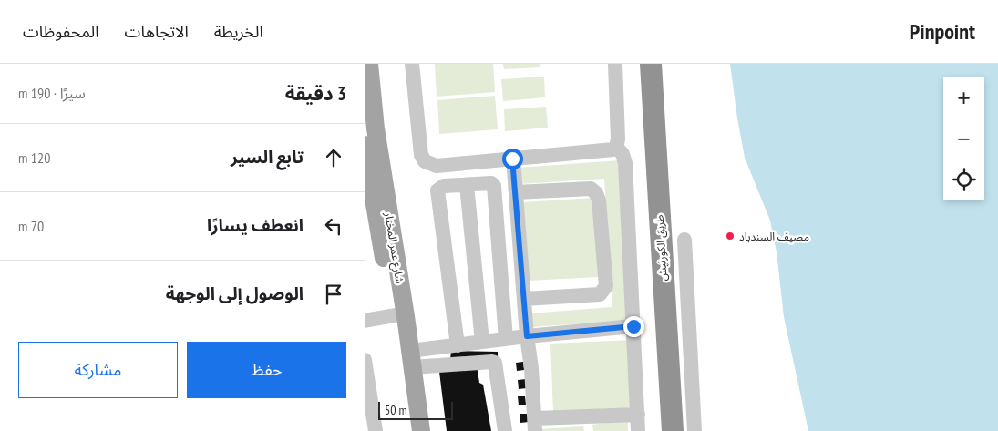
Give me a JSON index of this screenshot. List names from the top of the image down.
{
  "streets": {
    "highway": ["طريق الكورنيش"],
    "main road": ["شارع عمر المختار"]
  },
  "places": ["مصيف السندباد"],
  "scale_bar": "50 m",
  "page": {
    "header": "Pinpoint",
    "nav": ["الخريطة", "الاتجاهات", "المحفوظات"],
    "heading": ["3 دقيقة", "سيرًا · 190 m"],
    "map_buttons": ["+", "−"],
    "list": [
      ["تابع السير", "120 m"],
      ["انعطف يسارًا", "70 m"],
      "الوصول إلى الوجهة"
    ],
    "buttons": ["حفظ", "مشاركة"],
    "scale": "50 m"
  }
}
